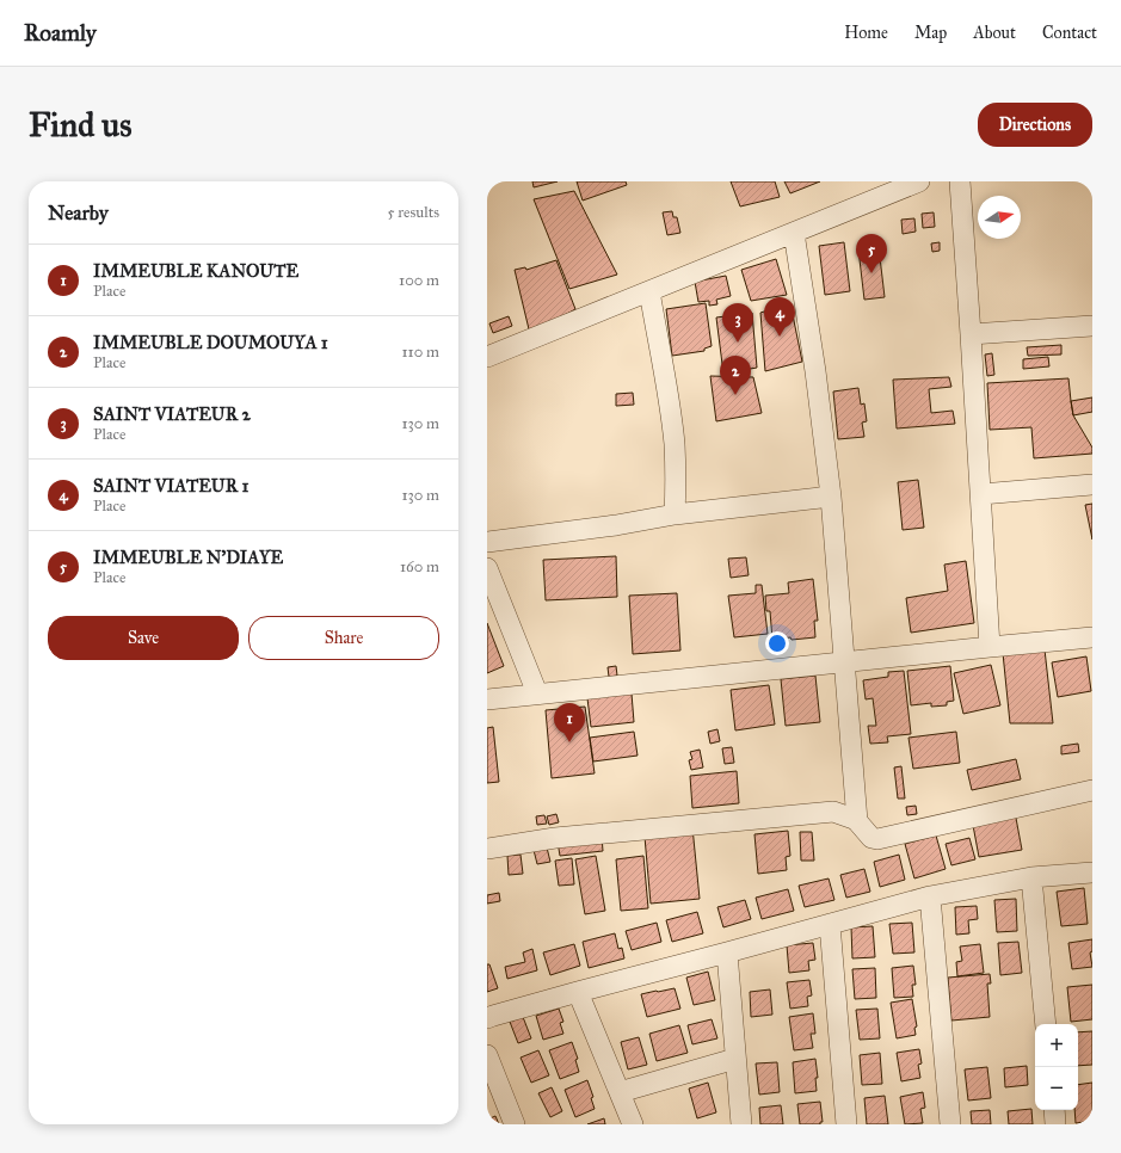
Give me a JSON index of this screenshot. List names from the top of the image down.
{
  "north": "right",
  "page": {
    "header": "Roamly",
    "nav": [
      "Home",
      "Map",
      "About",
      "Contact"
    ],
    "buttons": [
      "Directions",
      ["Save", "Share"]
    ],
    "title": "Find us",
    "heading": ["Nearby", "5 results"],
    "pins": [
      "5",
      "4",
      "3",
      "2",
      "1"
    ],
    "list": [
      {
        "mark": "1",
        "name": "IMMEUBLE KANOUTE",
        "note": "Place",
        "value": "100 m"
      },
      {
        "mark": "2",
        "name": "IMMEUBLE DOUMOUYA 1",
        "note": "Place",
        "value": "110 m"
      },
      {
        "mark": "3",
        "name": "SAINT VIATEUR 2",
        "note": "Place",
        "value": "130 m"
      },
      {
        "mark": "4",
        "name": "SAINT VIATEUR 1",
        "note": "Place",
        "value": "130 m"
      },
      {
        "mark": "5",
        "name": "IMMEUBLE N'DIAYE",
        "note": "Place",
        "value": "160 m"
      }
    ],
    "map_buttons": ["+", "−"]
  }
}
